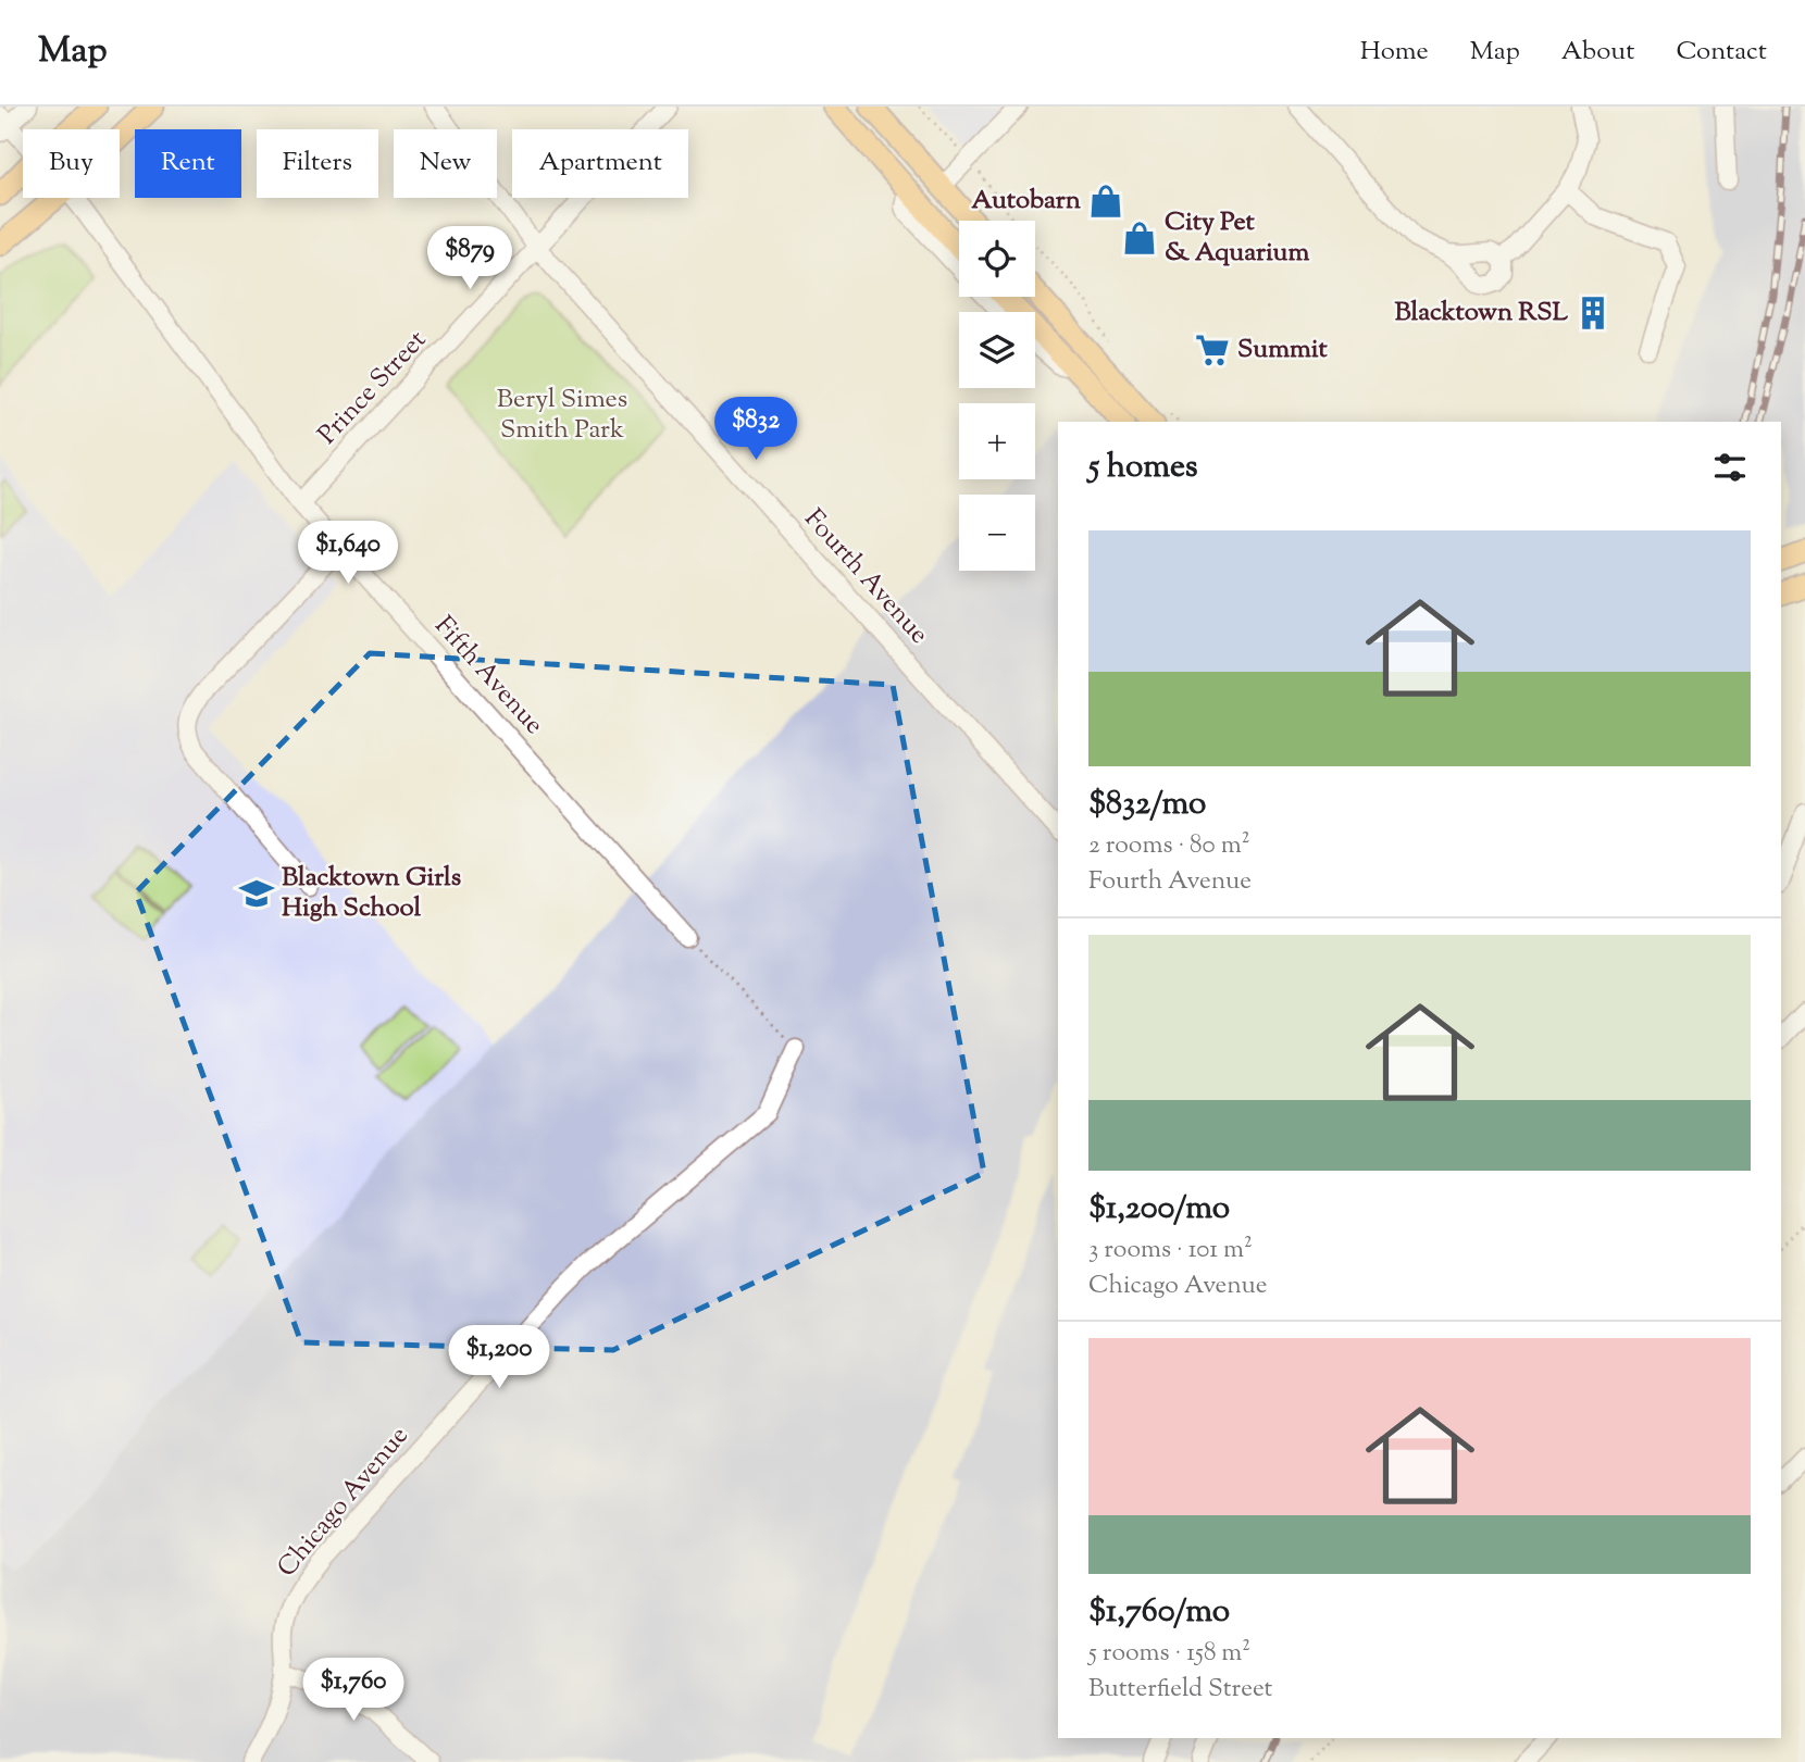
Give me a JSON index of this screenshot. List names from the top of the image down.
{
  "streets": {
    "street": [
      "Prince Street",
      "Fourth Avenue",
      "Fifth Avenue",
      "Chicago Avenue"
    ]
  },
  "crossings": [
    ["Prince Street", "Fourth Avenue"],
    ["Prince Street", "Fifth Avenue"]
  ],
  "parks": ["Beryl Simes Smith Park"],
  "places": {
    "shop": ["Autobarn", "City Pet & Aquarium"],
    "building": ["Blacktown RSL"],
    "supermarket": ["Summit"],
    "school or university": ["Blacktown Girls High School"]
  },
  "page": {
    "header": "Map",
    "nav": [
      "Home",
      "Map",
      "About",
      "Contact"
    ],
    "chip": [
      "Buy",
      "Rent",
      "Filters",
      "New",
      "Apartment"
    ],
    "map_buttons": ["+", "−"],
    "price": [
      "$879",
      "$832",
      "$1,640",
      "$1,200",
      "$1,760"
    ],
    "heading": "5 homes",
    "list": [
      {
        "name": "$832/mo",
        "note": "2 rooms · 80 m² · Fourth Avenue"
      },
      {
        "name": "$1,200/mo",
        "note": "3 rooms · 101 m² · Chicago Avenue"
      },
      {
        "name": "$1,760/mo",
        "note": "5 rooms · 158 m² · Butterfield Street"
      }
    ]
  }
}
